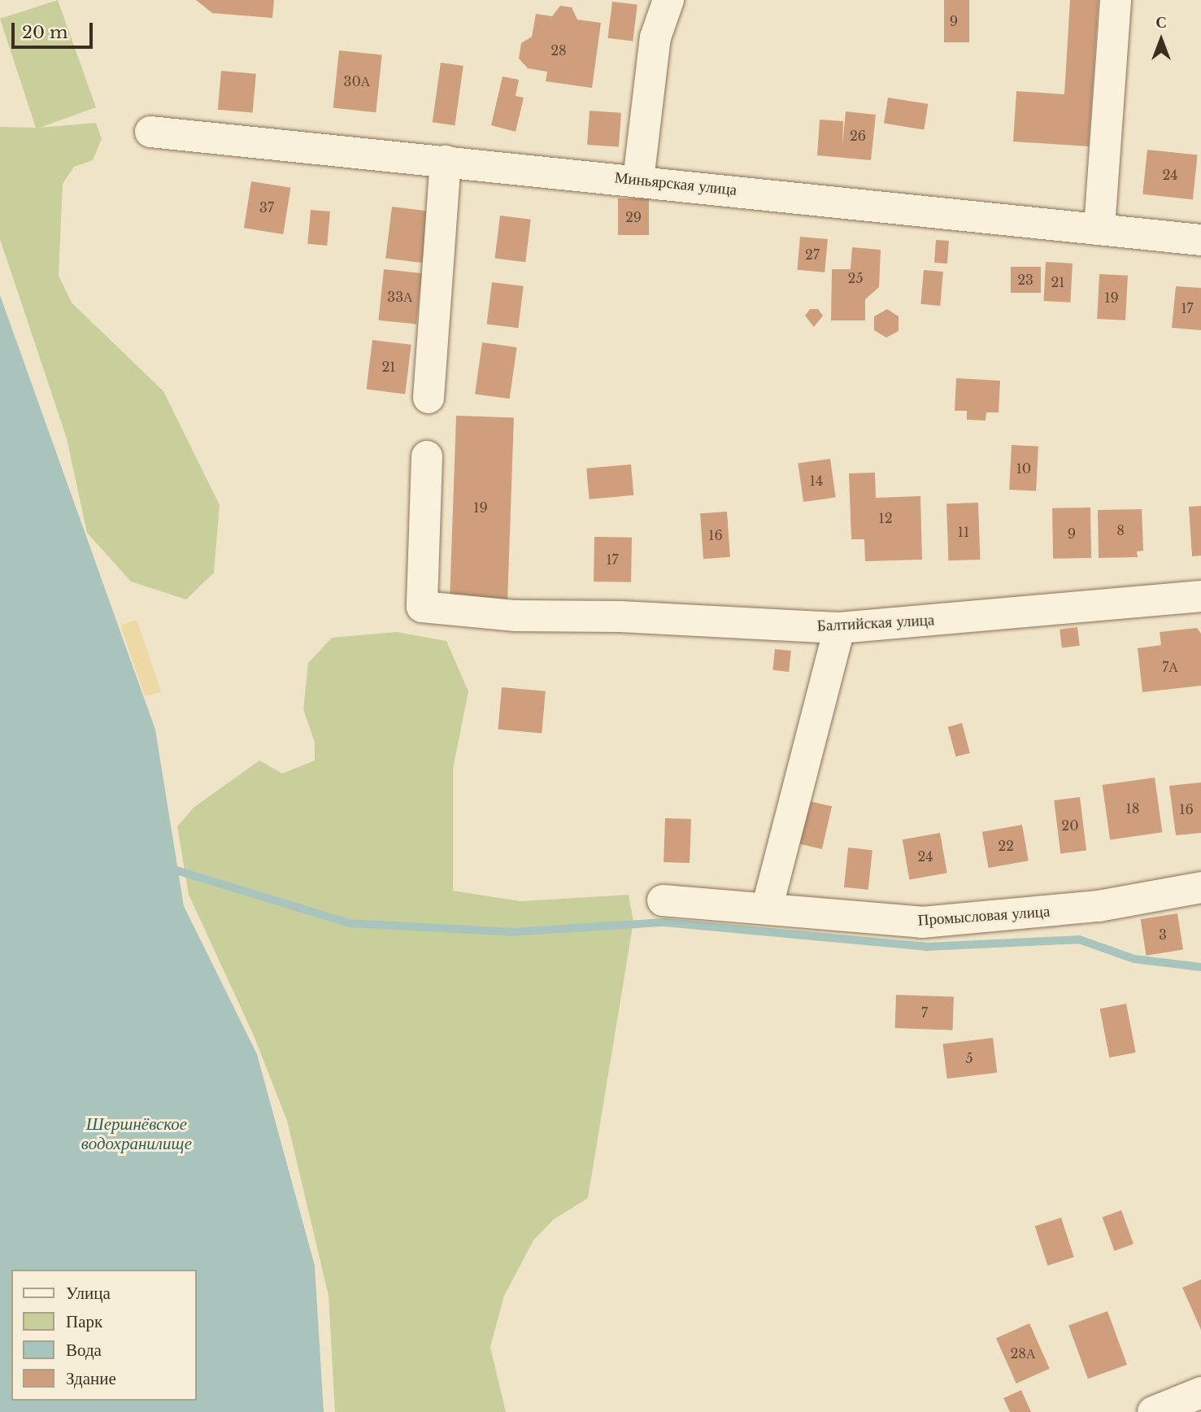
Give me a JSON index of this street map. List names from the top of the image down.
{
  "streets": {
    "street": ["Миньярская улица", "Балтийская улица", "Промысловая улица"]
  },
  "water": ["Шершнёвское водохранилище"],
  "house_numbers": [
    "9",
    "28",
    "30А",
    "26",
    "24",
    "37",
    "29",
    "27",
    "25",
    "23",
    "21",
    "33А",
    "19",
    "17",
    "21",
    "10",
    "14",
    "19",
    "12",
    "8",
    "11",
    "9",
    "16",
    "17",
    "7А",
    "18",
    "16",
    "20",
    "22",
    "24",
    "3",
    "7",
    "5",
    "28А"
  ],
  "legend": [
    "Улица",
    "Парк",
    "Вода",
    "Здание"
  ],
  "scale_bar": "20 m",
  "north": "top"
}
